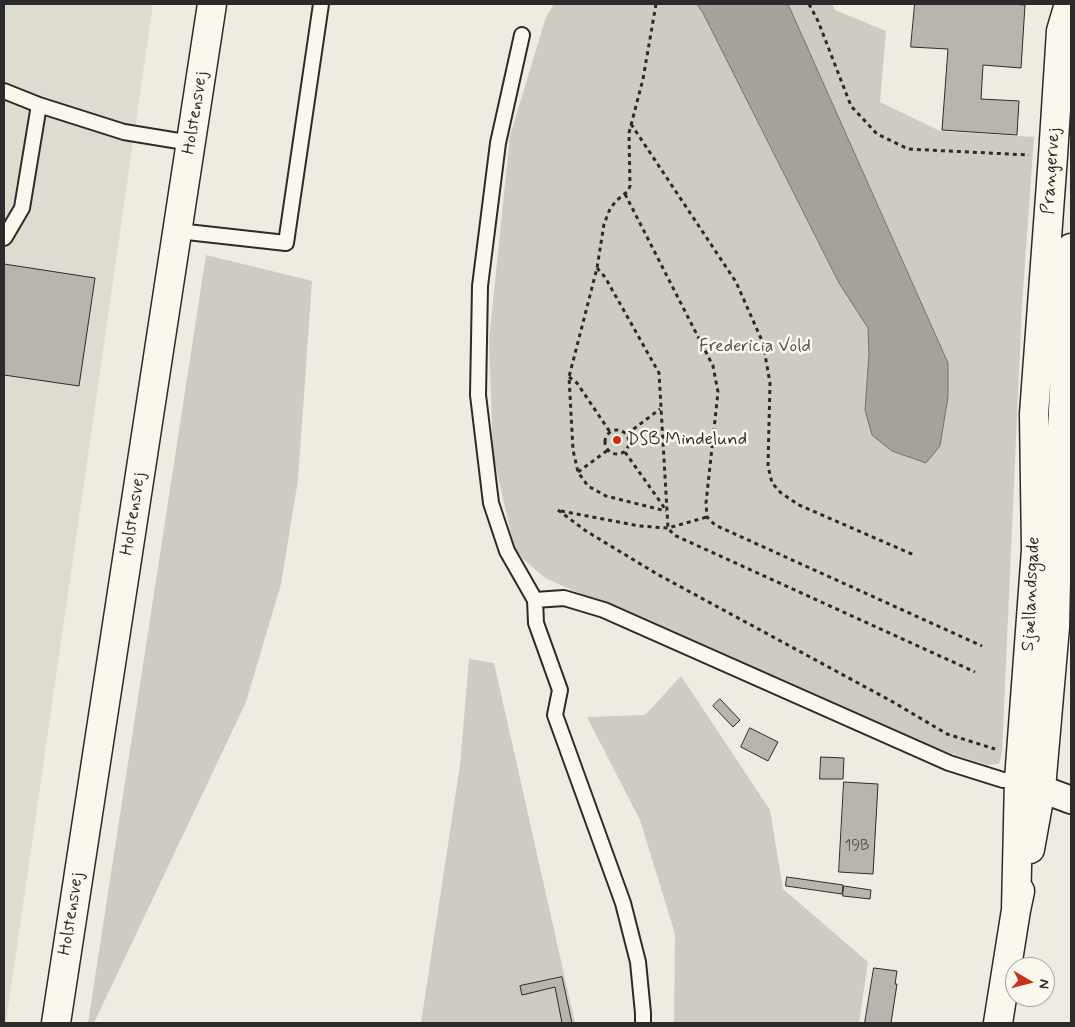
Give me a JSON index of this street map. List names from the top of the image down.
{
  "streets": {
    "street": ["Holstensvej", "Prangervej", "Sjællandsgade"]
  },
  "crossings": [
    ["Prangervej", "Sjællandsgade"]
  ],
  "parks": ["Fredericia Vold"],
  "places": ["DSB Mindelund"],
  "house_numbers": ["19B"],
  "north": "right"
}
